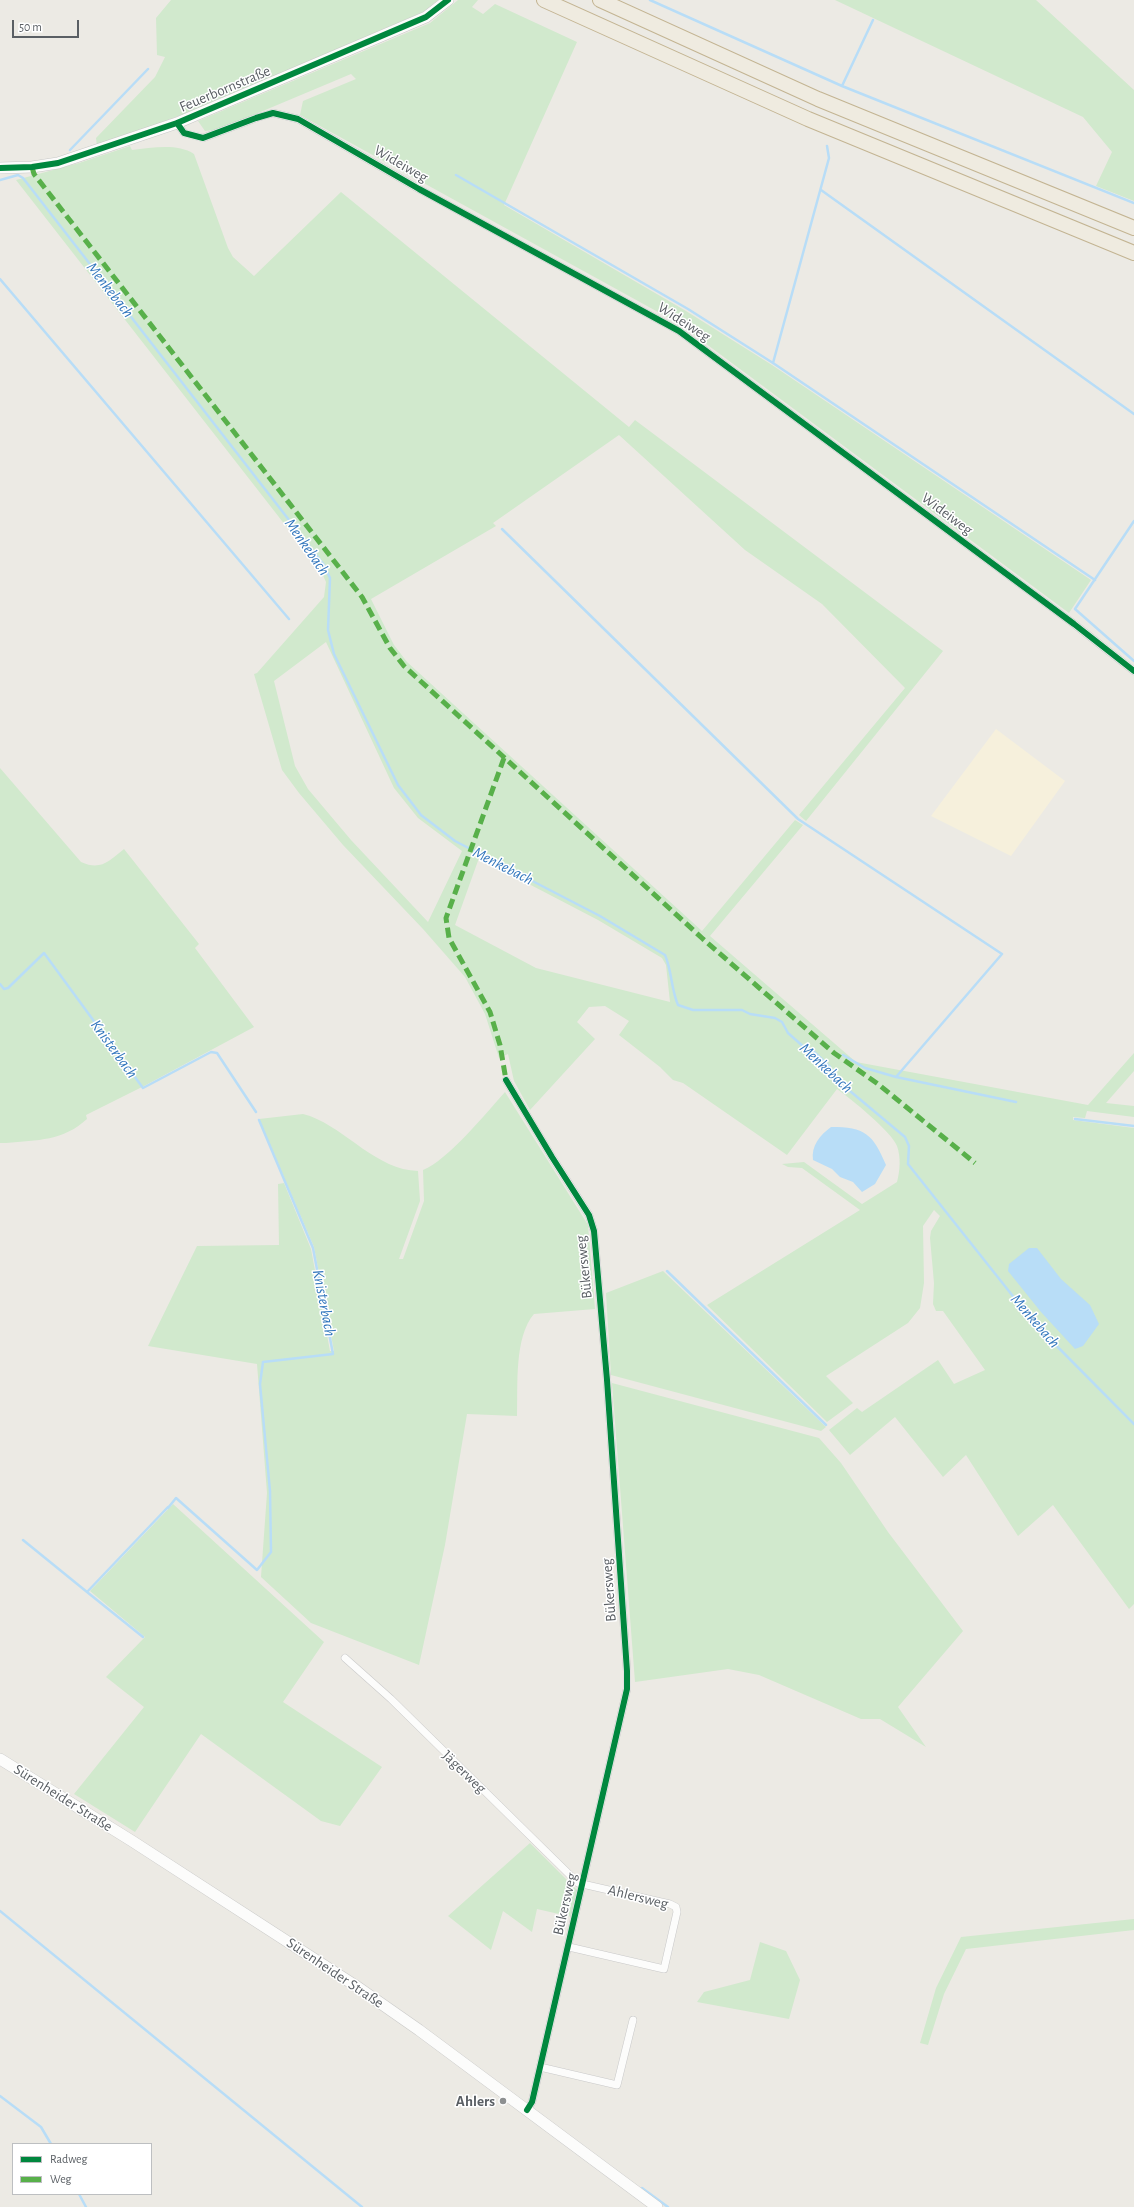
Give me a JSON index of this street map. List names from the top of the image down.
{
  "streets": {
    "main road": ["Feuerbornstraße", "Sürenheider Straße"],
    "street": [
      "Wideiweg",
      "Bükersweg",
      "Jägerweg",
      "Ahlersweg"
    ]
  },
  "crossings": [
    ["Feuerbornstraße", "Wideiweg"],
    ["Bükersweg", "Jägerweg"],
    ["Bükersweg", "Sürenheider Straße"],
    ["Bükersweg", "Ahlersweg"],
    ["Jägerweg", "Ahlersweg"]
  ],
  "water": ["Menkebach", "Knisterbach"],
  "places": ["Ahlers"],
  "legend": ["Radweg", "Weg"],
  "scale_bar": "50 m"
}
